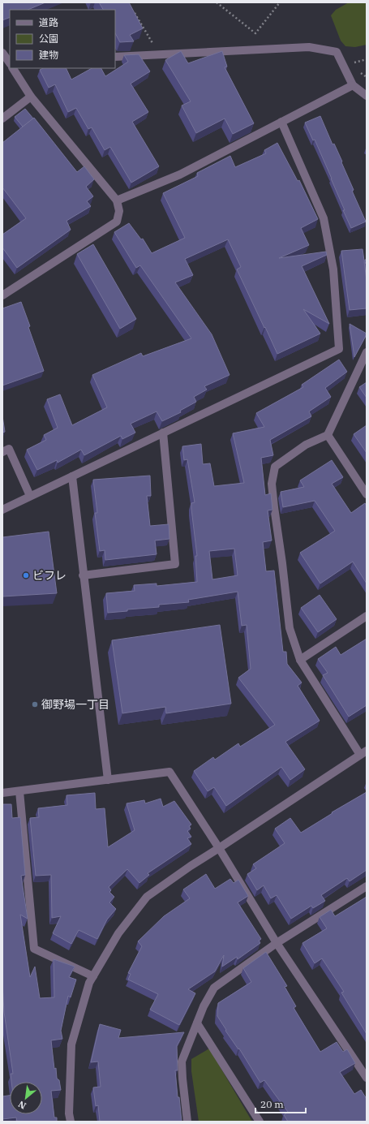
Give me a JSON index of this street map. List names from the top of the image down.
{
  "places": ["ビフレ", "御野場一丁目"],
  "legend": ["道路", "公園", "建物"],
  "scale_bar": "20 m",
  "north": "bottom left"
}
